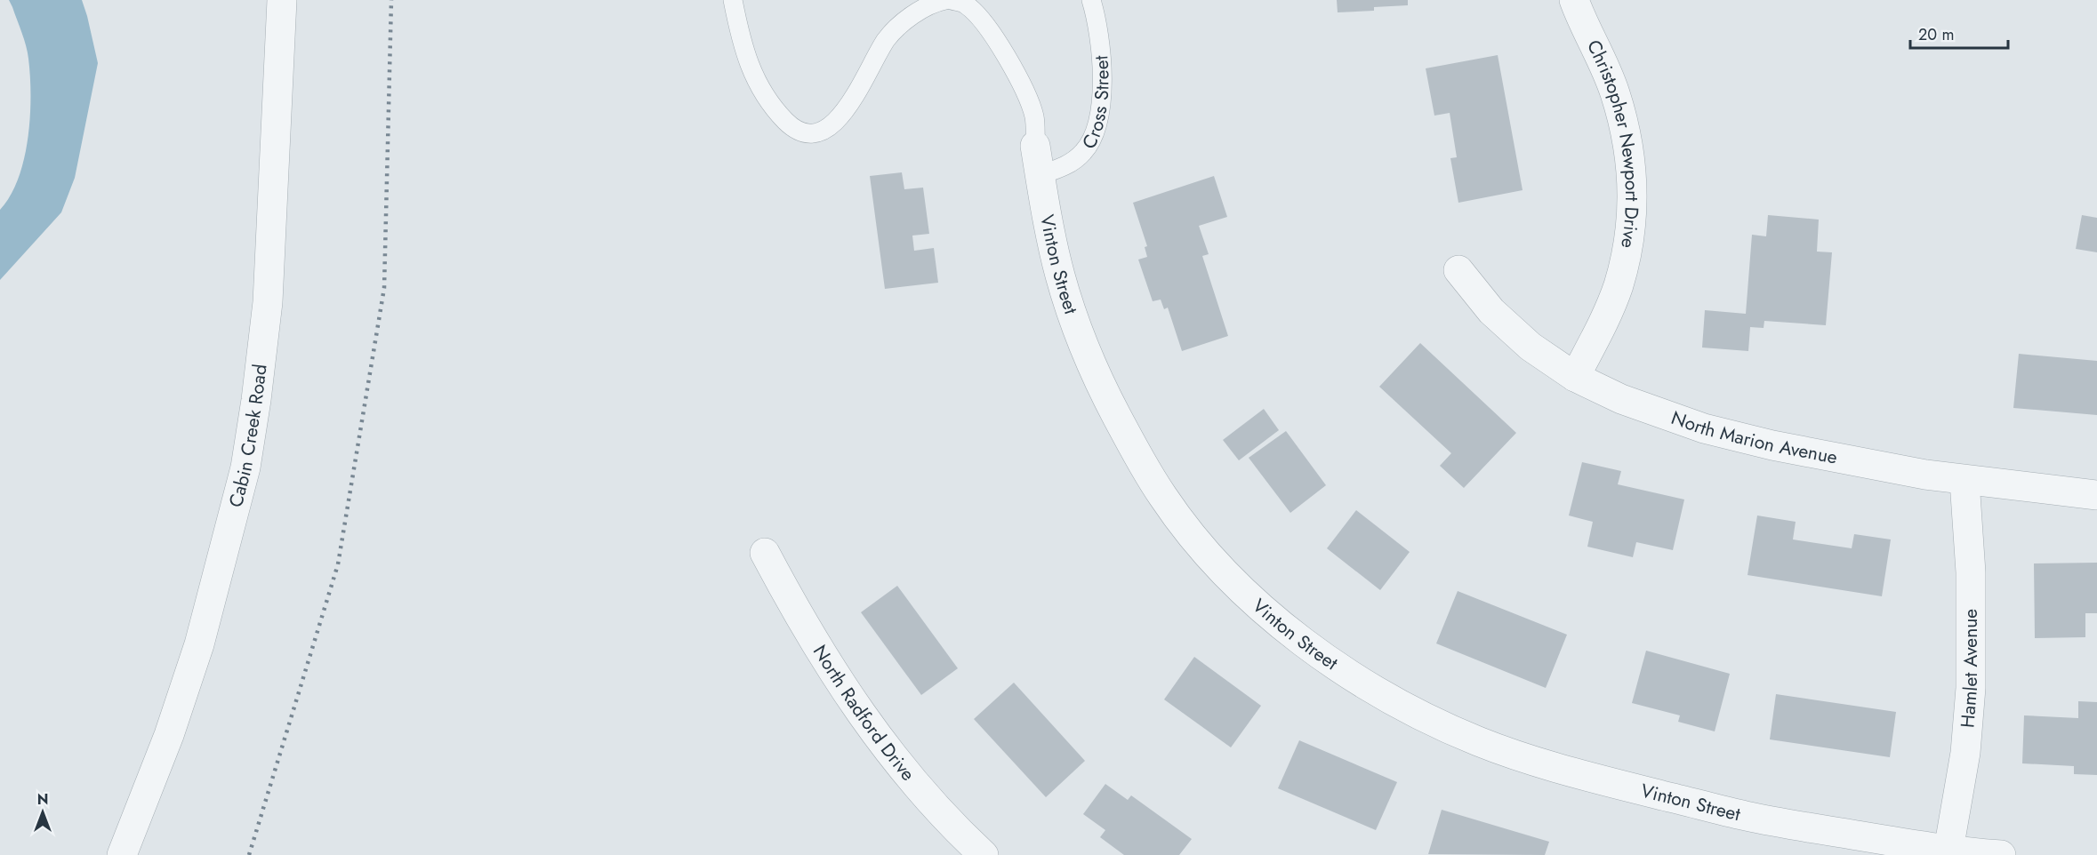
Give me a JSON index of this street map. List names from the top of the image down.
{
  "streets": {
    "street": [
      "Christopher Newport Drive",
      "Vinton Street",
      "Cabin Creek Road",
      "North Marion Avenue",
      "Hamlet Avenue",
      "North Radford Drive"
    ],
    "lane": ["Cross Street"]
  },
  "crossings": [
    ["Cross Street", "Vinton Street"],
    ["Christopher Newport Drive", "North Marion Avenue"],
    ["Vinton Street", "Hamlet Avenue"],
    ["North Marion Avenue", "Hamlet Avenue"]
  ],
  "scale_bar": "20 m",
  "north": "top"
}
